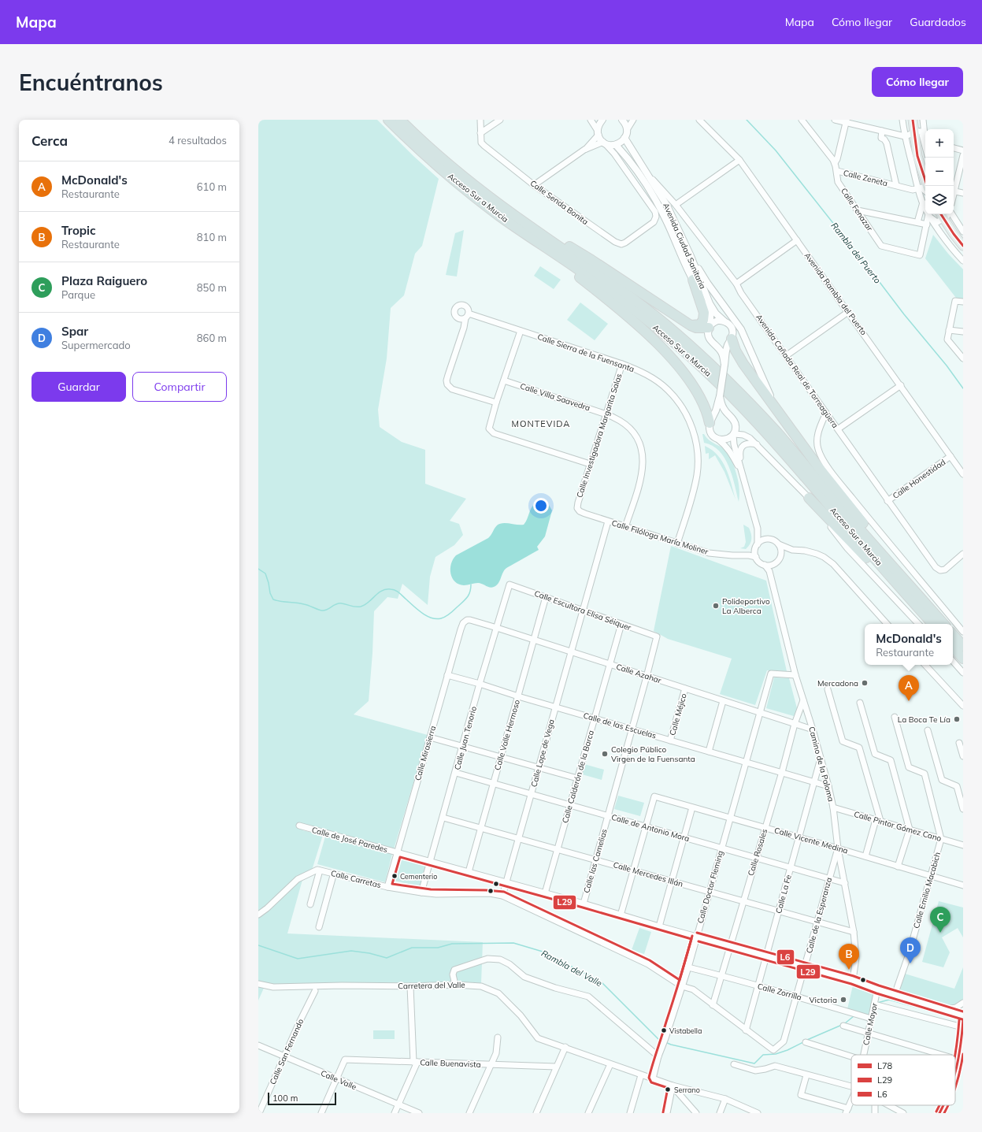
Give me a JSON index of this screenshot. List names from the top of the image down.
{
  "streets": {
    "highway": ["Acceso Sur a Murcia"],
    "street": [
      "Calle Zeneta",
      "Calle Senda Bonita",
      "Calle Fenazar",
      "Avenida Ciudad Sanitaria",
      "Avenida Rambla del Puerto",
      "Calle Sierra de la Fuensanta",
      "Avenida Cañada Real de Torreagüera",
      "Calle Villa Saavedra",
      "Calle Investigadora Margarita Salas",
      "Calle Honestidad",
      "Calle Filóloga María Moliner",
      "Calle Escultora Elisa Séiquer",
      "Calle Azahar",
      "Calle Méjico",
      "Calle de las Escuelas",
      "Calle Valle Hermoso",
      "Calle Juan Tenorio",
      "Calle Mirasierra",
      "Calle Lope de Vega",
      "Camino de la Paloma",
      "Calle Calderón de la Barca",
      "Calle Pintor Gómez Cano",
      "Calle de Antonio Mora",
      "Calle de José Paredes",
      "Calle Vicente Medina",
      "Calle Rosales",
      "Calle las Camelias",
      "Calle Mercedes Illán",
      "Calle Carretas",
      "Calle Doctor Fleming",
      "Calle Emilio Macabich",
      "Calle La Fe",
      "Calle de la Esperanza",
      "Carretera del Valle",
      "Calle Zorrilla",
      "Calle Mayor",
      "Calle San Fernando",
      "Calle Buenavista",
      "Calle Valle"
    ]
  },
  "crossings": [
    ["Calle Zeneta", "Calle Fenazar"],
    ["Avenida Ciudad Sanitaria", "Avenida Cañada Real de Torreagüera"],
    ["Avenida Rambla del Puerto", "Calle Honestidad"],
    ["Calle Sierra de la Fuensanta", "Calle Investigadora Margarita Salas"],
    ["Calle Sierra de la Fuensanta", "Calle Filóloga María Moliner"],
    ["Avenida Cañada Real de Torreagüera", "Calle Honestidad"],
    ["Calle Villa Saavedra", "Calle Investigadora Margarita Salas"],
    ["Calle Villa Saavedra", "Calle Filóloga María Moliner"],
    ["Calle Investigadora Margarita Salas", "Calle Filóloga María Moliner"],
    ["Calle Filóloga María Moliner", "Calle Lope de Vega"],
    ["Calle Filóloga María Moliner", "Camino de la Paloma"],
    ["Calle Escultora Elisa Séiquer", "Calle Valle Hermoso"],
    ["Calle Escultora Elisa Séiquer", "Calle Juan Tenorio"],
    ["Calle Escultora Elisa Séiquer", "Calle Lope de Vega"],
    ["Calle Escultora Elisa Séiquer", "Calle Calderón de la Barca"],
    ["Calle Escultora Elisa Séiquer", "Calle las Camelias"],
    ["Calle Azahar", "Calle Méjico"],
    ["Calle Azahar", "Calle Valle Hermoso"],
    ["Calle Azahar", "Calle Juan Tenorio"],
    ["Calle Azahar", "Calle Mirasierra"],
    ["Calle Azahar", "Calle Lope de Vega"],
    ["Calle Azahar", "Camino de la Paloma"],
    ["Calle Azahar", "Calle Calderón de la Barca"],
    ["Calle Azahar", "Calle Rosales"],
    ["Calle Azahar", "Calle las Camelias"],
    ["Calle Azahar", "Calle Doctor Fleming"],
    ["Calle Méjico", "Calle de las Escuelas"],
    ["Calle de las Escuelas", "Calle Valle Hermoso"],
    ["Calle de las Escuelas", "Calle Juan Tenorio"],
    ["Calle de las Escuelas", "Calle Mirasierra"],
    ["Calle de las Escuelas", "Calle Lope de Vega"],
    ["Calle de las Escuelas", "Camino de la Paloma"],
    ["Calle de las Escuelas", "Calle Calderón de la Barca"],
    ["Calle de las Escuelas", "Calle Rosales"],
    ["Calle de las Escuelas", "Calle las Camelias"],
    ["Calle de las Escuelas", "Calle Doctor Fleming"],
    ["Calle de las Escuelas", "Calle La Fe"],
    ["Calle Valle Hermoso", "Calle de Antonio Mora"],
    ["Calle Valle Hermoso", "Calle de José Paredes"],
    ["Calle Valle Hermoso", "Calle Mercedes Illán"],
    ["Calle Juan Tenorio", "Calle de Antonio Mora"],
    ["Calle Juan Tenorio", "Calle de José Paredes"],
    ["Calle Juan Tenorio", "Calle Mercedes Illán"],
    ["Calle Juan Tenorio", "Calle Carretas"],
    ["Calle Mirasierra", "Calle de José Paredes"],
    ["Calle Mirasierra", "Calle Carretas"],
    ["Calle Lope de Vega", "Calle de Antonio Mora"],
    ["Calle Lope de Vega", "Calle de José Paredes"],
    ["Calle Lope de Vega", "Calle Mercedes Illán"],
    ["Calle Lope de Vega", "Calle Carretas"],
    ["Camino de la Paloma", "Calle Pintor Gómez Cano"],
    ["Camino de la Paloma", "Calle de Antonio Mora"],
    ["Camino de la Paloma", "Calle de José Paredes"],
    ["Camino de la Paloma", "Calle Vicente Medina"],
    ["Camino de la Paloma", "Calle Rosales"],
    ["Camino de la Paloma", "Calle Mercedes Illán"],
    ["Camino de la Paloma", "Calle Doctor Fleming"],
    ["Camino de la Paloma", "Calle La Fe"],
    ["Camino de la Paloma", "Calle de la Esperanza"],
    ["Calle Calderón de la Barca", "Calle de Antonio Mora"],
    ["Calle Calderón de la Barca", "Calle de José Paredes"],
    ["Calle Calderón de la Barca", "Calle Mercedes Illán"],
    ["Calle Pintor Gómez Cano", "Calle Emilio Macabich"],
    ["Calle de Antonio Mora", "Calle Vicente Medina"],
    ["Calle de Antonio Mora", "Calle Rosales"],
    ["Calle de Antonio Mora", "Calle las Camelias"],
    ["Calle de Antonio Mora", "Calle Doctor Fleming"],
    ["Calle de Antonio Mora", "Calle La Fe"],
    ["Calle de Antonio Mora", "Calle de la Esperanza"],
    ["Calle de José Paredes", "Calle Rosales"],
    ["Calle de José Paredes", "Calle las Camelias"],
    ["Calle de José Paredes", "Calle Doctor Fleming"],
    ["Calle de José Paredes", "Calle Emilio Macabich"],
    ["Calle de José Paredes", "Calle La Fe"],
    ["Calle de José Paredes", "Calle de la Esperanza"],
    ["Calle de José Paredes", "Calle Mayor"],
    ["Calle Vicente Medina", "Calle Rosales"],
    ["Calle Vicente Medina", "Calle Doctor Fleming"],
    ["Calle Vicente Medina", "Calle Emilio Macabich"],
    ["Calle Vicente Medina", "Calle La Fe"],
    ["Calle Vicente Medina", "Calle de la Esperanza"],
    ["Calle Rosales", "Calle Mercedes Illán"],
    ["Calle Rosales", "Calle Carretas"],
    ["Calle Rosales", "Calle Zorrilla"],
    ["Calle las Camelias", "Calle Mercedes Illán"],
    ["Calle Mercedes Illán", "Calle Doctor Fleming"],
    ["Calle Mercedes Illán", "Calle La Fe"],
    ["Calle Mercedes Illán", "Calle de la Esperanza"],
    ["Calle Carretas", "Calle Doctor Fleming"],
    ["Calle Carretas", "Calle La Fe"],
    ["Calle Carretas", "Calle de la Esperanza"],
    ["Calle Doctor Fleming", "Carretera del Valle"],
    ["Calle Doctor Fleming", "Calle Zorrilla"],
    ["Calle La Fe", "Calle Zorrilla"],
    ["Calle de la Esperanza", "Calle Zorrilla"],
    ["Calle Zorrilla", "Calle Mayor"],
    ["Calle San Fernando", "Calle Valle"],
    ["Calle Buenavista", "Calle Valle"]
  ],
  "districts": ["MONTEVIDA"],
  "water": ["Rambla del Puerto", "Rambla del Valle"],
  "places": [
    "Polideportivo La Alberca",
    "Mercadona",
    "La Boca Te Lía",
    "Colegio Público Virgen de la Fuensanta",
    "Cementerio",
    "Victoria",
    "Vistabella",
    "Serrano"
  ],
  "lines": ["transit line L78", "transit line L29", "transit line L6"],
  "legend": ["L78", "L29", "L6"],
  "scale_bar": "100 m",
  "page": {
    "header": "Mapa",
    "nav": ["Mapa", "Cómo llegar", "Guardados"],
    "buttons": [
      "Cómo llegar",
      ["Guardar", "Compartir"]
    ],
    "title": "Encuéntranos",
    "heading": ["Cerca", "4 resultados"],
    "map_buttons": ["+", "−"],
    "list": [
      {
        "mark": "A",
        "name": "McDonald's",
        "note": "Restaurante",
        "value": "610 m"
      },
      {
        "mark": "B",
        "name": "Tropic",
        "note": "Restaurante",
        "value": "810 m"
      },
      {
        "mark": "C",
        "name": "Plaza Raiguero",
        "note": "Parque",
        "value": "850 m"
      },
      {
        "mark": "D",
        "name": "Spar",
        "note": "Supermercado",
        "value": "860 m"
      }
    ],
    "popup": ["McDonald's", "Restaurante"],
    "pins": [
      "A",
      "C",
      "D",
      "B"
    ],
    "scale": "100 m"
  }
}
